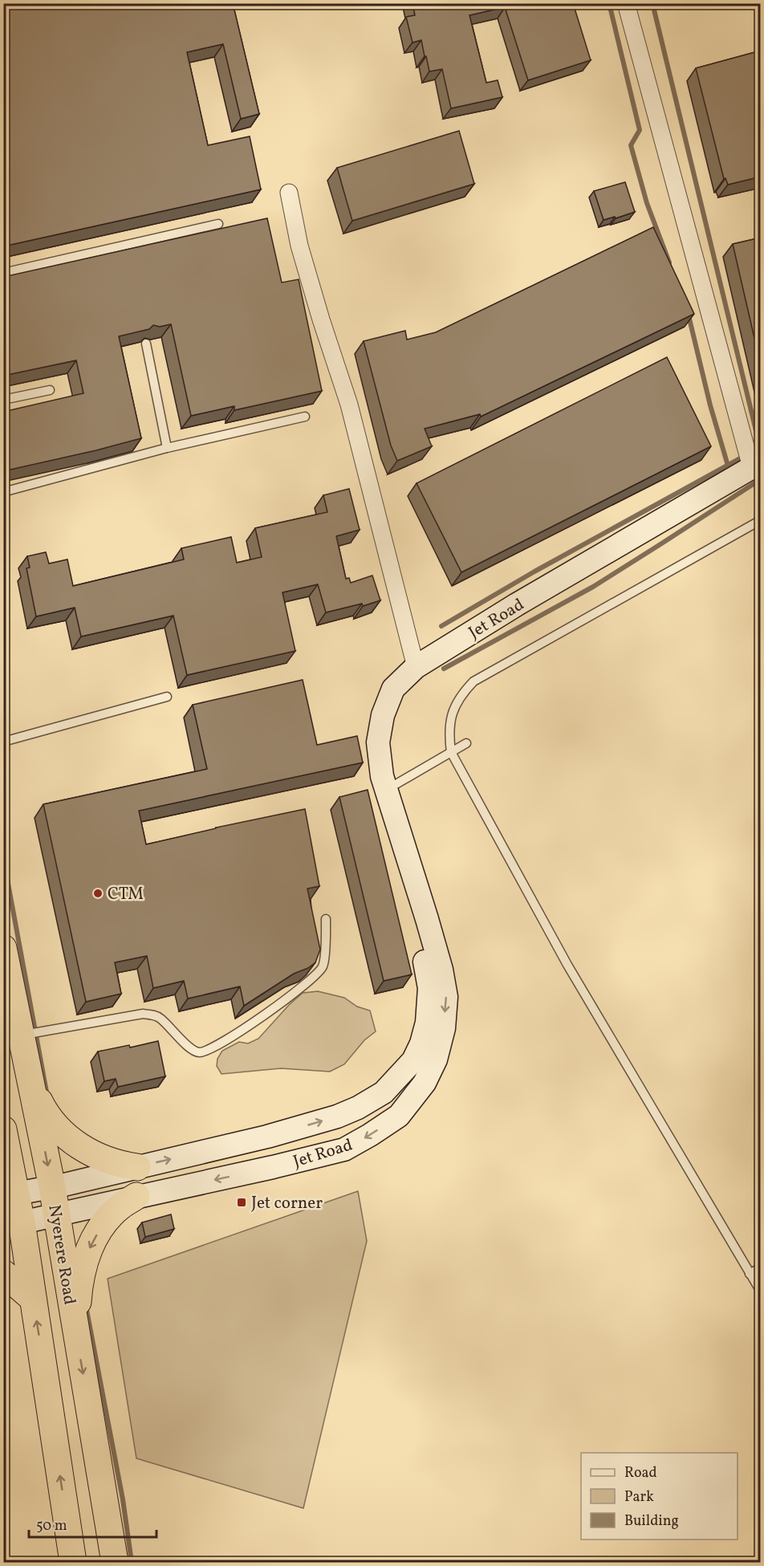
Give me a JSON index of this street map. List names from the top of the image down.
{
  "streets": {
    "highway": ["Nyerere Road"],
    "main road": ["Jet Road"]
  },
  "crossings": [
    ["Jet Road", "Nyerere Road"]
  ],
  "places": {
    "other": ["CTM"],
    "transit": ["Jet corner"]
  },
  "legend": ["Road", "Park", "Building"],
  "scale_bar": "50 m"
}
